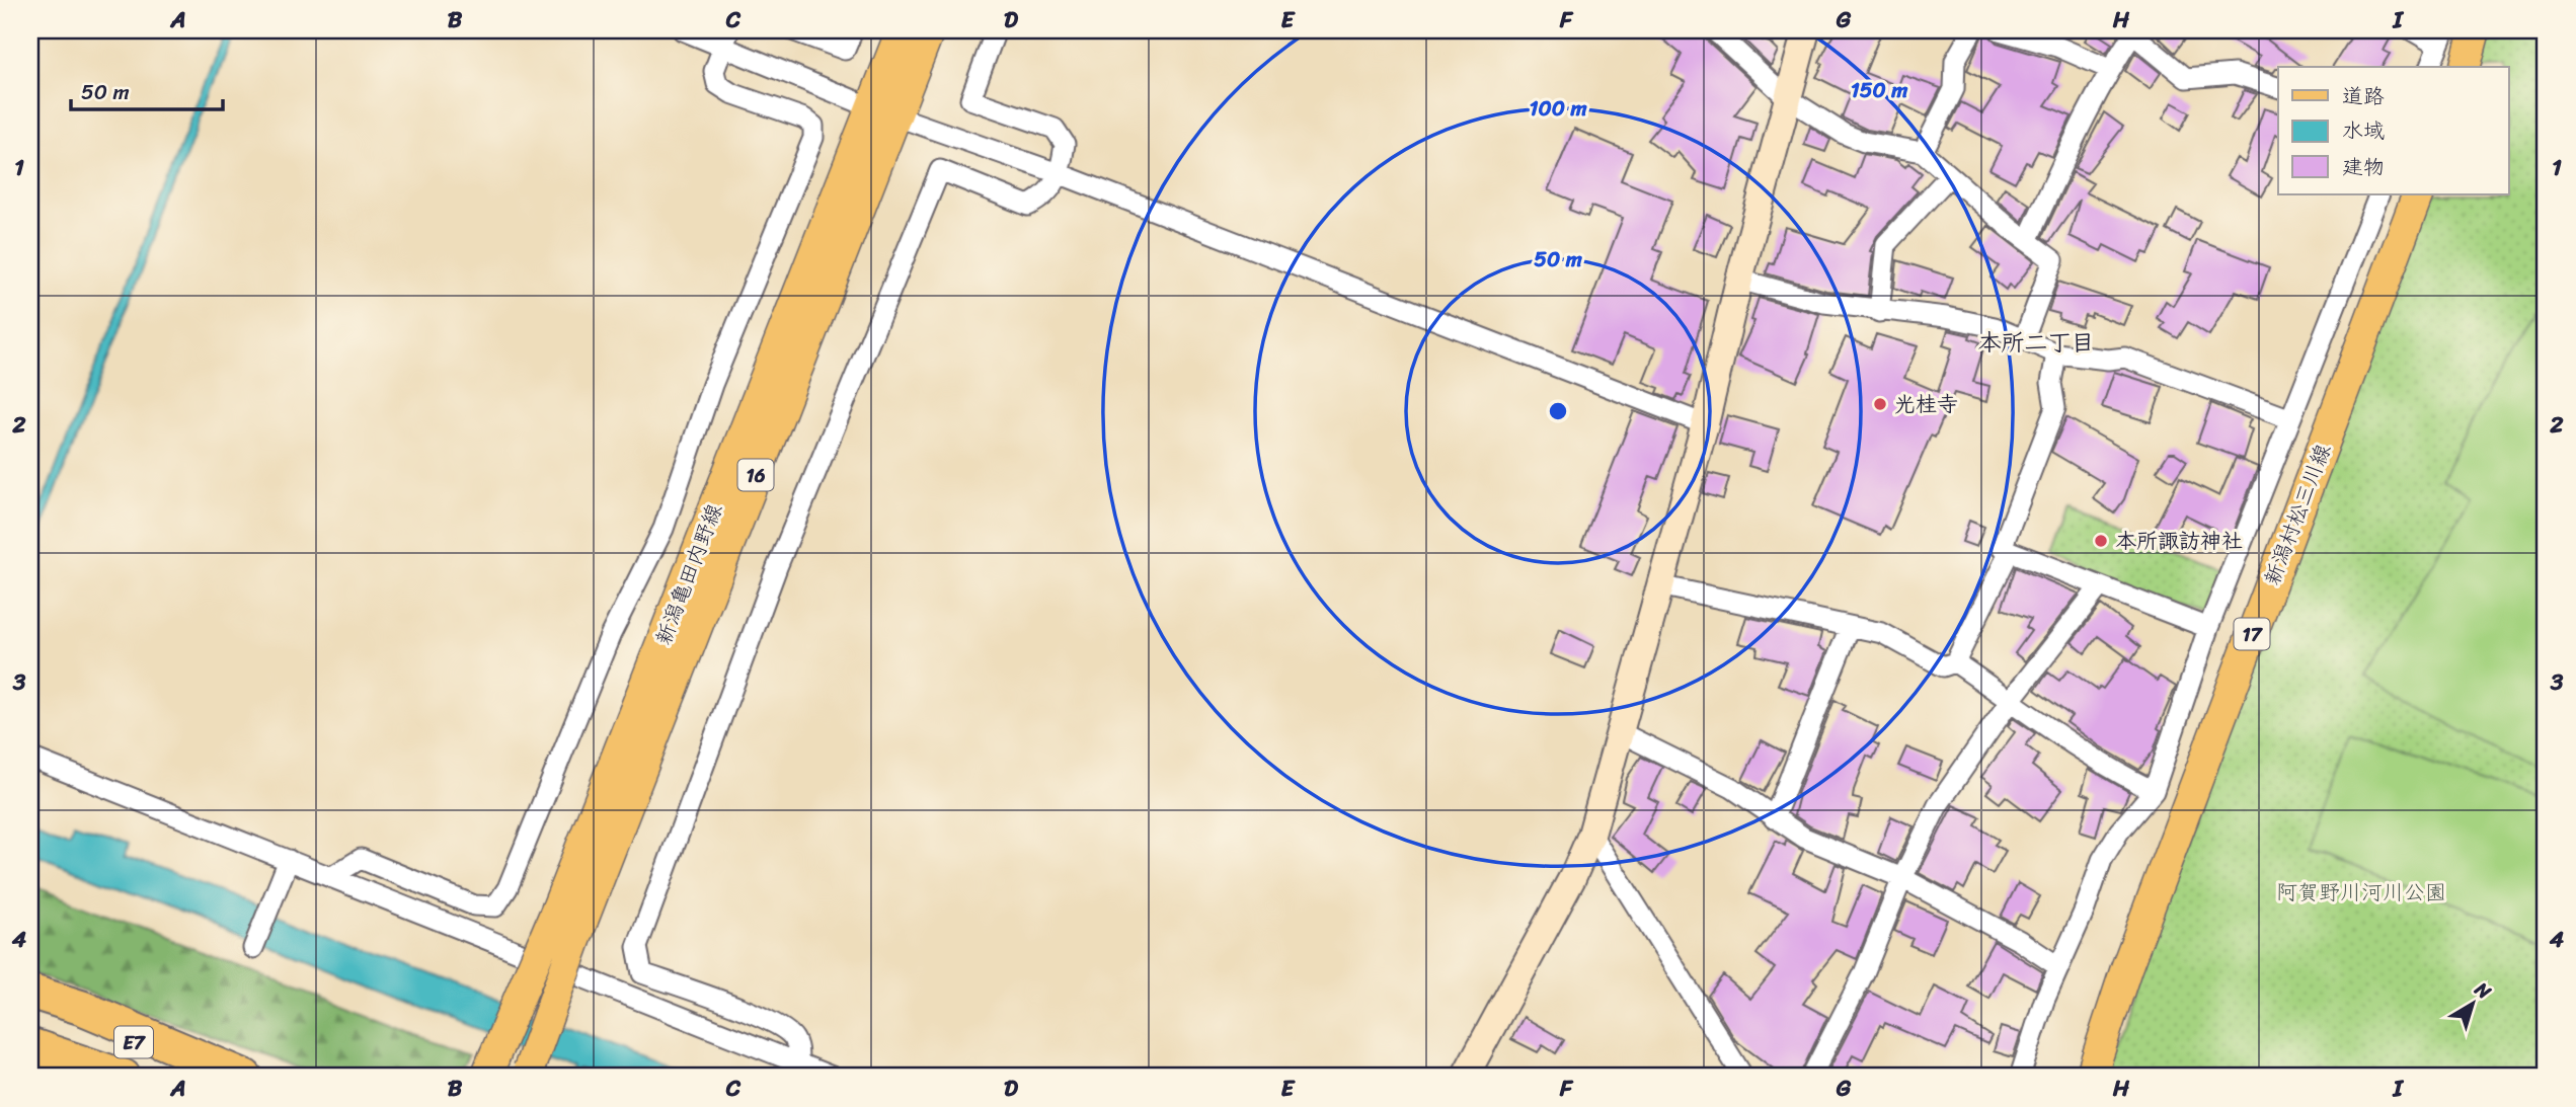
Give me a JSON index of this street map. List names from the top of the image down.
{
  "streets": {
    "highway": ["E7"],
    "main road": [
      "16",
      "新潟村松三川線",
      "新潟亀田内野線",
      "17"
    ]
  },
  "districts": ["本所二丁目"],
  "parks": ["阿賀野川河川公園"],
  "places": ["光桂寺", "本所諏訪神社"],
  "legend": ["道路", "水域", "建物"],
  "scale_bar": "50 m",
  "north": "top right",
  "grid": {
    "columns": [
      "A",
      "B",
      "C",
      "D",
      "E",
      "F",
      "G",
      "H",
      "I"
    ],
    "rows": [
      "1",
      "2",
      "3",
      "4"
    ]
  },
  "rings": ["150 m", "100 m", "50 m"]
}
